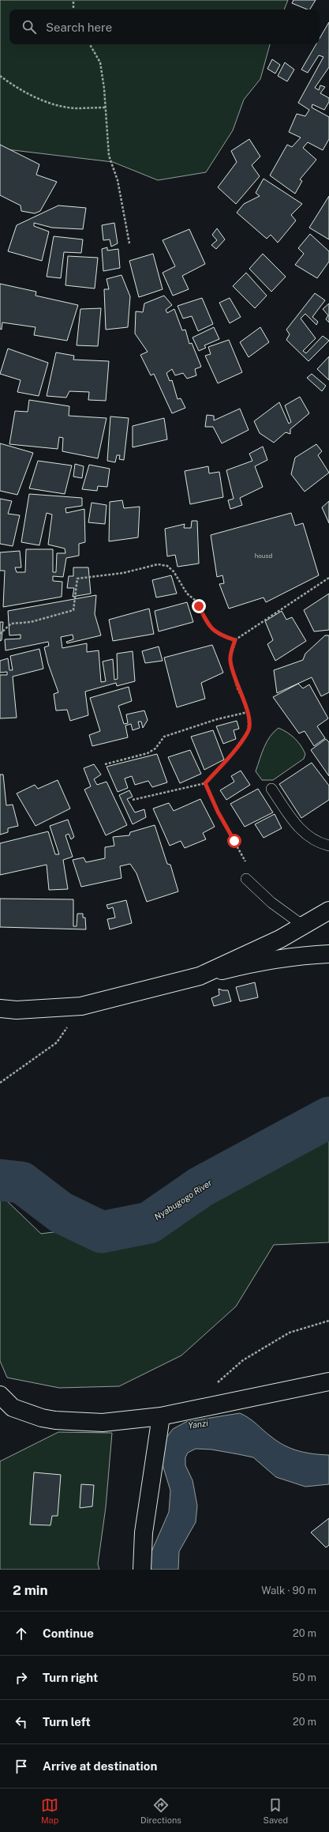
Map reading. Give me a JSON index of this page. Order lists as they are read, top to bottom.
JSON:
{
  "water": ["Nyabugogo River", "Yanzi"],
  "house_numbers": ["housd"],
  "page": {
    "search": "Search here",
    "heading": ["2 min", "Walk · 90 m"],
    "list": [
      ["Continue", "20 m"],
      ["Turn right", "50 m"],
      ["Turn left", "20 m"],
      "Arrive at destination"
    ],
    "nav": ["Map", "Directions", "Saved"]
  }
}
